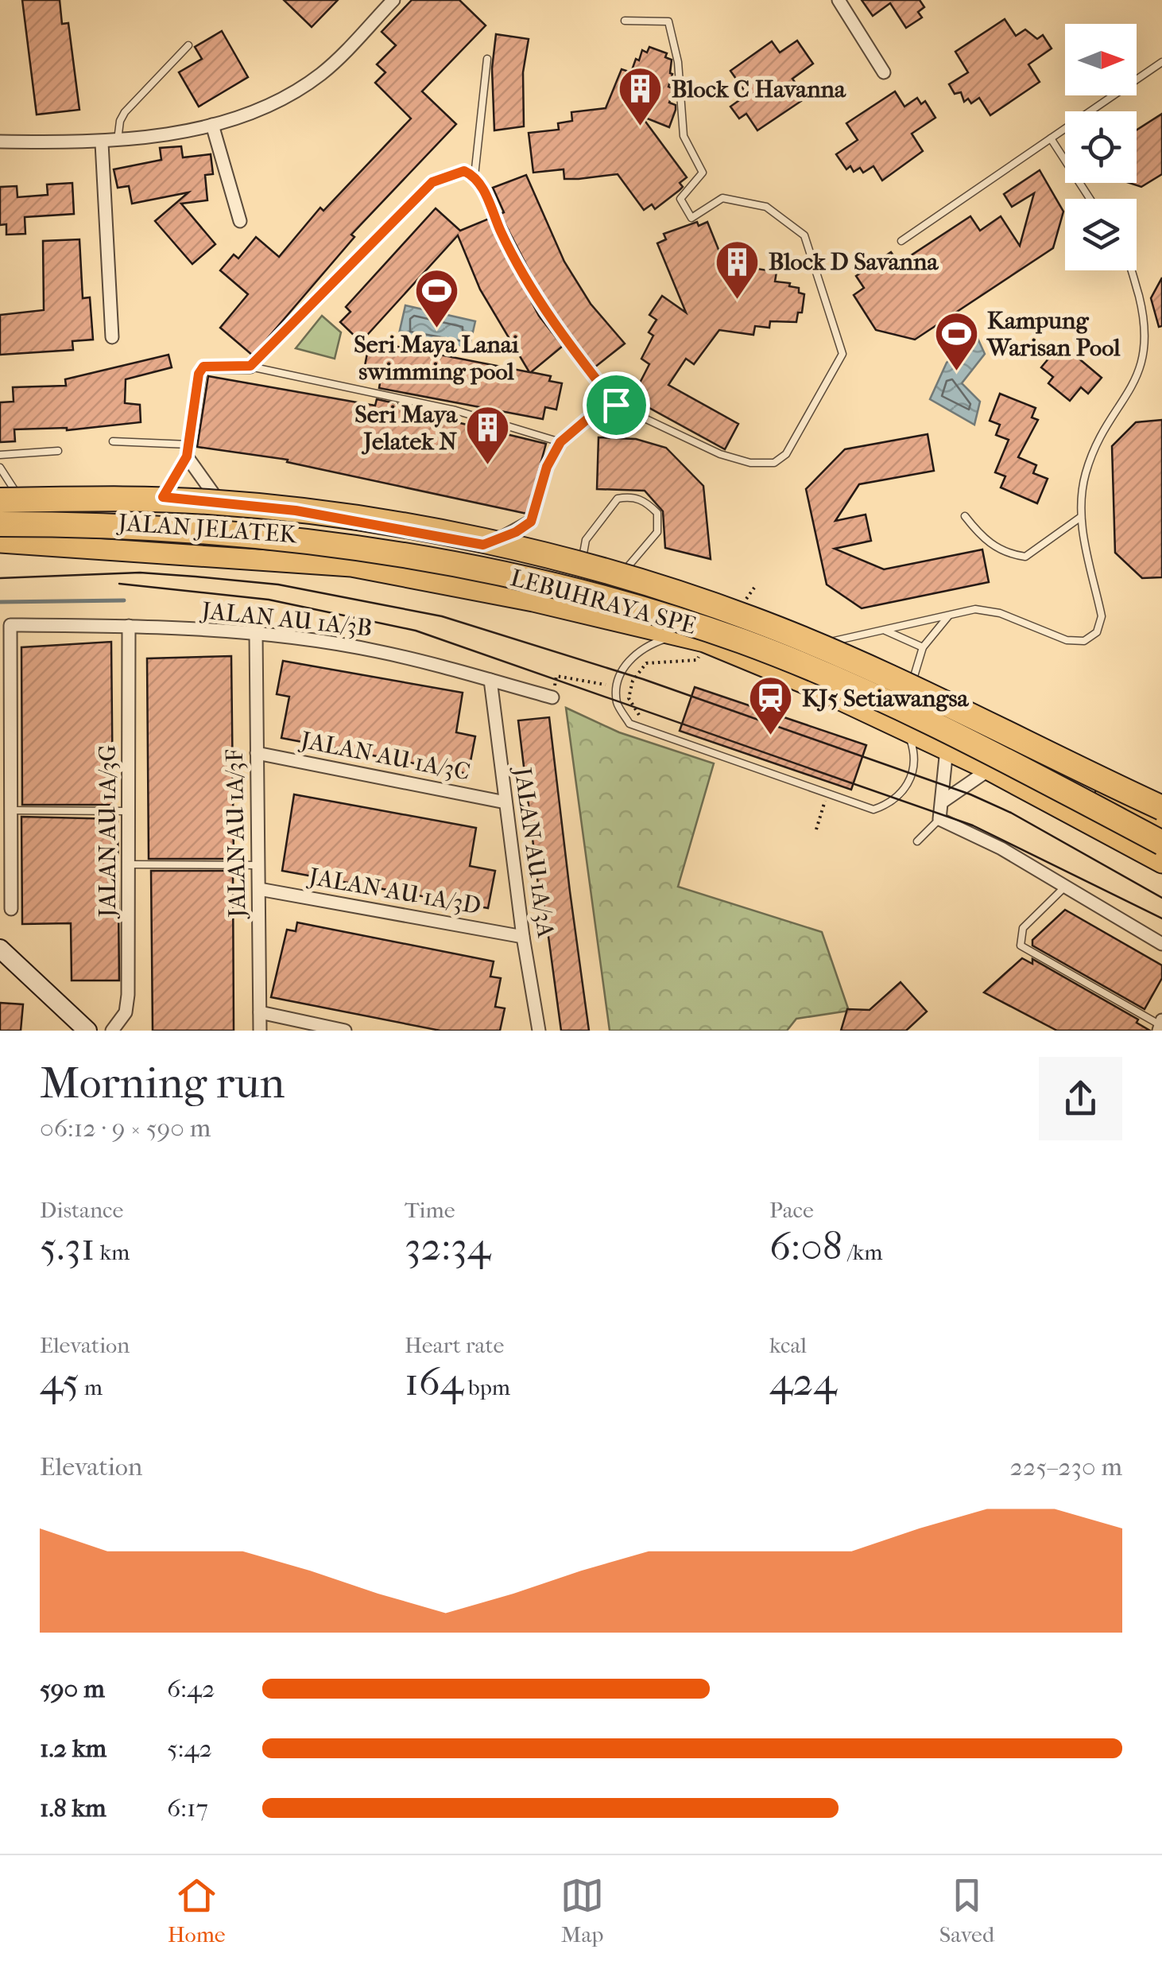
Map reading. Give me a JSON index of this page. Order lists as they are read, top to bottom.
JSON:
{
  "streets": {
    "highway": ["LEBUHRAYA SPE"],
    "main road": ["JALAN JELATEK"],
    "street": [
      "JALAN AU 1A/3B",
      "JALAN AU 1A/3C",
      "JALAN AU 1A/3G",
      "JALAN AU 1A/3F",
      "JALAN AU 1A/3A",
      "JALAN AU 1A/3D"
    ]
  },
  "crossings": [
    ["JALAN JELATEK", "LEBUHRAYA SPE"],
    ["JALAN AU 1A/3B", "JALAN AU 1A/3G"],
    ["JALAN AU 1A/3B", "JALAN AU 1A/3F"],
    ["JALAN AU 1A/3B", "JALAN AU 1A/3A"],
    ["JALAN AU 1A/3C", "JALAN AU 1A/3F"],
    ["JALAN AU 1A/3C", "JALAN AU 1A/3A"],
    ["JALAN AU 1A/3F", "JALAN AU 1A/3D"],
    ["JALAN AU 1A/3A", "JALAN AU 1A/3D"]
  ],
  "places": {
    "building": ["Block C Havanna", "Block D Savanna", "Seri Maya Jelatek N"],
    "sports": ["Seri Maya Lanai swimming pool", "Kampung Warisan Pool"],
    "station": ["KJ5 Setiawangsa"]
  },
  "north": "right",
  "page": {
    "heading": ["Morning run", "06:12 · 9 × 590 m"],
    "stats": [
      ["Distance", "5.31 km"],
      ["Time", "32:34"],
      ["Pace", "6:08 /km"],
      ["Elevation", "45 m"],
      ["Heart rate", "164 bpm"],
      ["kcal", "424"]
    ],
    "chart": ["Elevation", "225–230 m"],
    "list": [
      {
        "name": "590 m",
        "note": "6:42"
      },
      {
        "name": "1.2 km",
        "note": "5:42"
      },
      {
        "name": "1.8 km",
        "note": "6:17"
      }
    ],
    "tabs": ["Home", "Map", "Saved"]
  }
}
